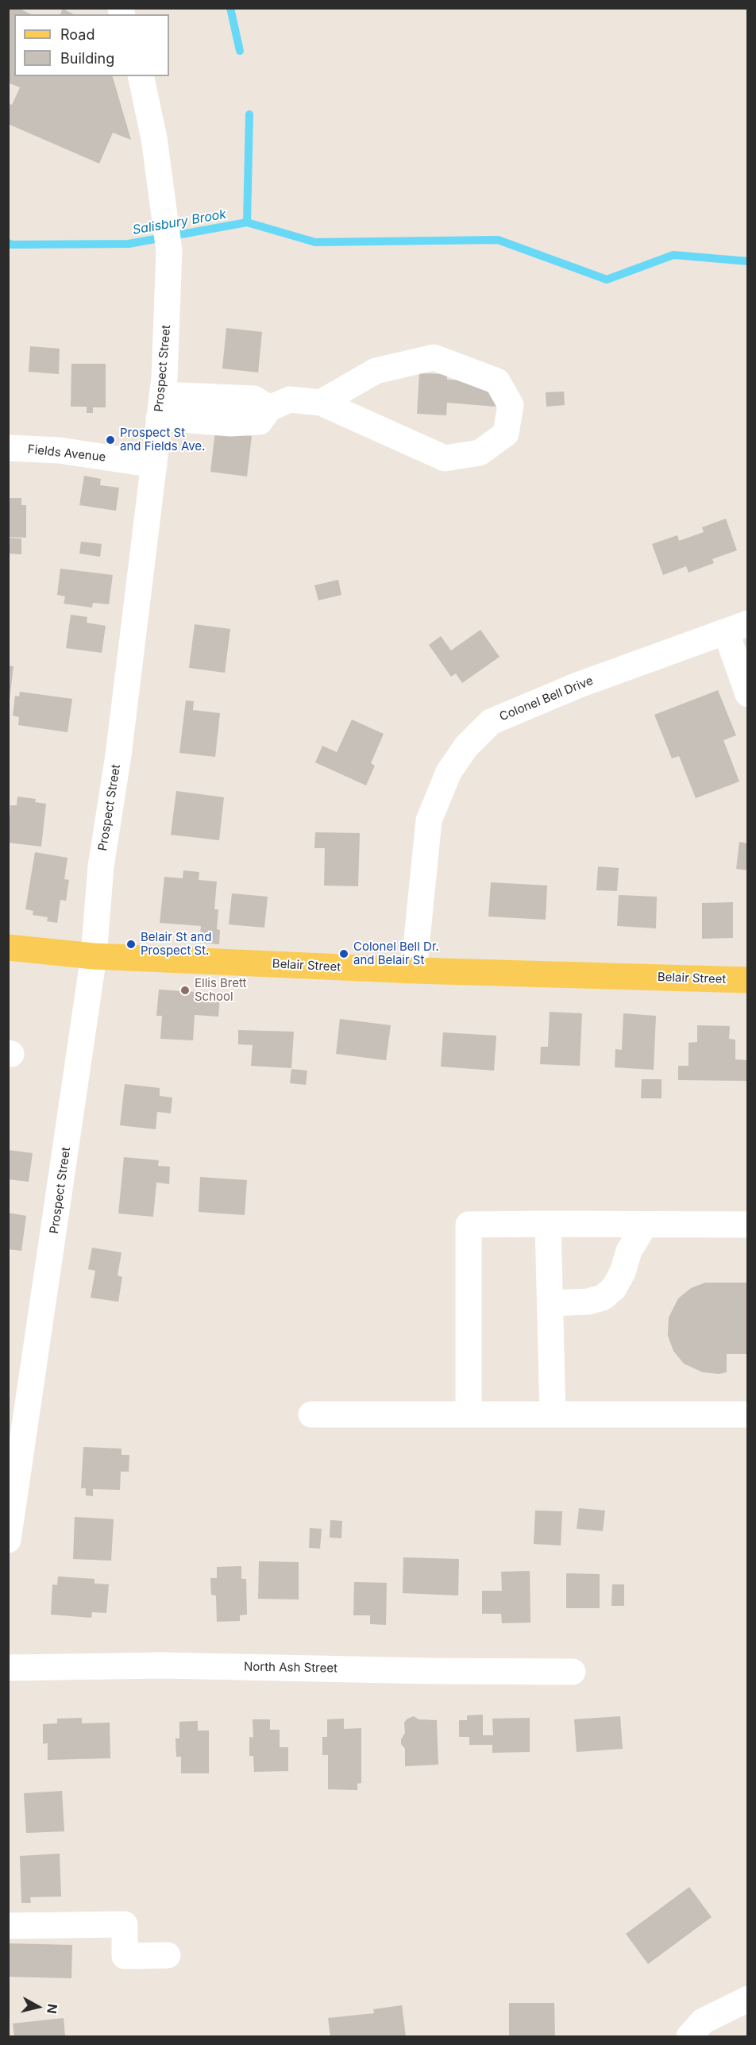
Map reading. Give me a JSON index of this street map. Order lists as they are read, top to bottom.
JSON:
{
  "streets": {
    "main road": ["Belair Street"],
    "street": [
      "Prospect Street",
      "Fields Avenue",
      "Colonel Bell Drive",
      "North Ash Street"
    ]
  },
  "crossings": [
    ["Prospect Street", "Fields Avenue"],
    ["Prospect Street", "Belair Street"],
    ["Colonel Bell Drive", "Belair Street"]
  ],
  "water": ["Salisbury Brook"],
  "places": [
    "Prospect St and Fields Ave.",
    "Belair St and Prospect St.",
    "Colonel Bell Dr. and Belair St",
    "Ellis Brett School"
  ],
  "legend": ["Road", "Building"],
  "north": "right"
}
